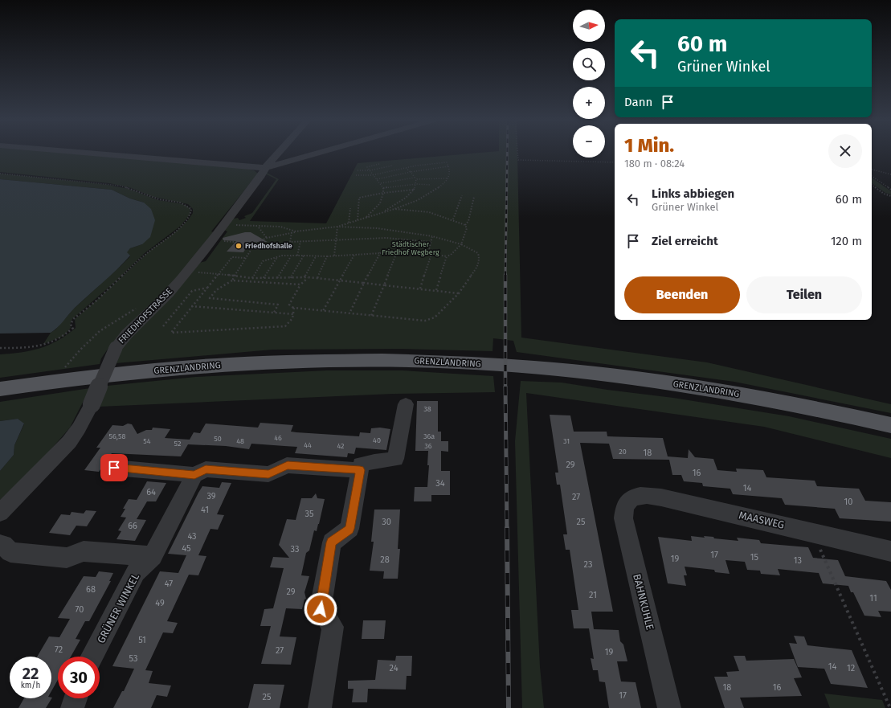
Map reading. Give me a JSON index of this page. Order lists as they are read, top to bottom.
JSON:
{
  "streets": {
    "main road": ["GRENZLANDRING"],
    "street": [
      "FRIEDHOFSTRASSE",
      "MAASWEG",
      "BAHNKUHLE",
      "GRÜNER WINKEL"
    ]
  },
  "crossings": [
    ["MAASWEG", "BAHNKUHLE"]
  ],
  "parks": ["Städtischer Friedhof Wegberg"],
  "places": ["Friedhofshalle"],
  "house_numbers": [
    "38",
    "56,58",
    "36a",
    "46",
    "50",
    "40",
    "54",
    "48",
    "31",
    "52",
    "44",
    "42",
    "36",
    "20",
    "18",
    "29",
    "16",
    "34",
    "14",
    "64",
    "39",
    "27",
    "10",
    "41",
    "35",
    "30",
    "25",
    "66",
    "43",
    "45",
    "33",
    "17",
    "15",
    "19",
    "28",
    "13",
    "23",
    "47",
    "68",
    "29",
    "21",
    "11",
    "49",
    "70",
    "51",
    "72",
    "27",
    "19",
    "53",
    "14",
    "24",
    "12",
    "18",
    "16",
    "17",
    "25"
  ],
  "north": "right",
  "page": {
    "map_buttons": ["+", "−"],
    "turn": ["60 m", "Grüner Winkel"],
    "then": "Dann",
    "heading": ["1 Min.", "180 m · 08:24"],
    "list": [
      {
        "name": "Links abbiegen",
        "note": "Grüner Winkel",
        "value": "60 m"
      },
      {
        "name": "Ziel erreicht",
        "value": "120 m"
      }
    ],
    "buttons": ["Beenden", "Teilen"],
    "speed": "22 km/h",
    "limit": "30"
  }
}
